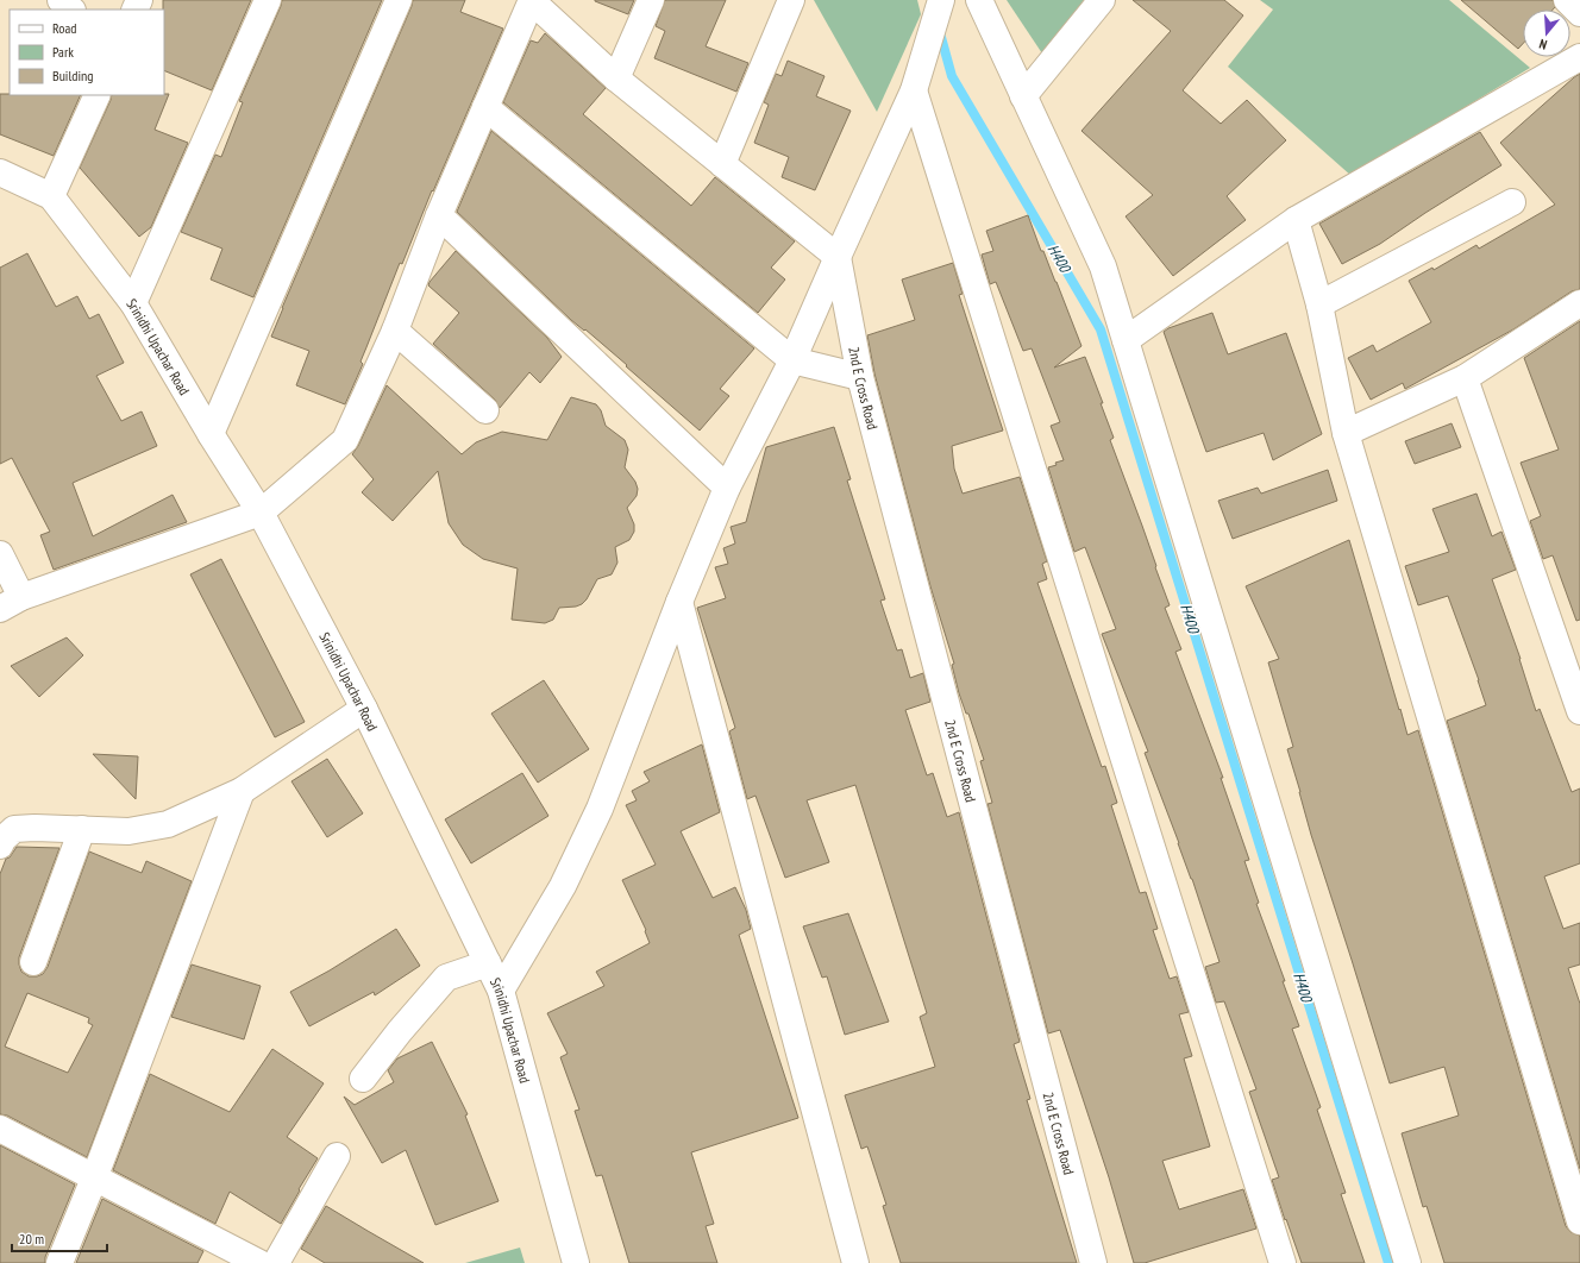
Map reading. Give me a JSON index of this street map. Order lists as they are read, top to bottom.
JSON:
{
  "streets": {
    "street": ["Srinidhi Upachar Road", "2nd E Cross Road"]
  },
  "water": ["H400"],
  "legend": ["Road", "Park", "Building"],
  "scale_bar": "20 m",
  "north": "bottom"
}
